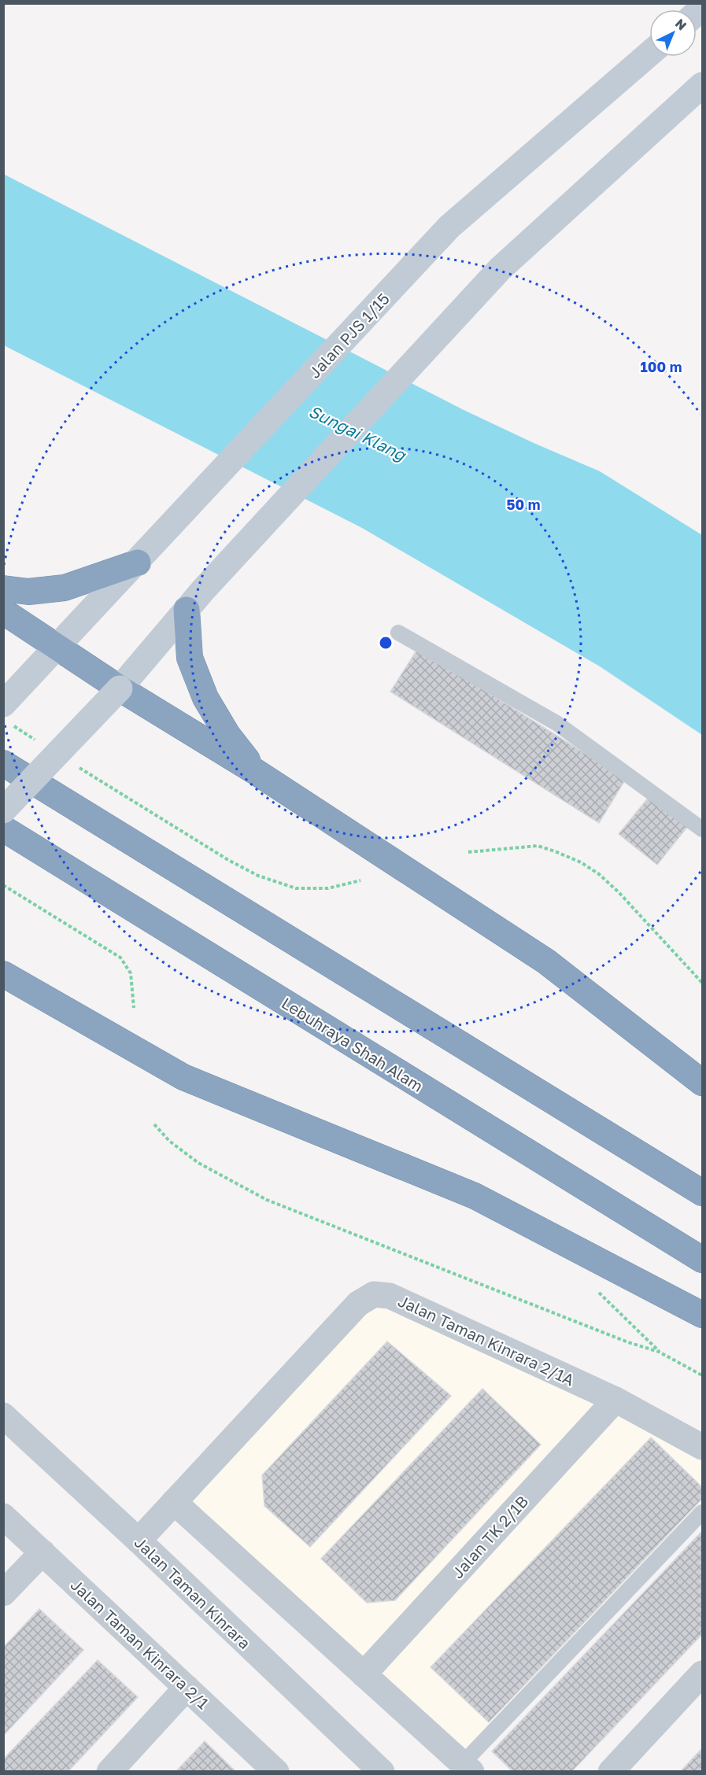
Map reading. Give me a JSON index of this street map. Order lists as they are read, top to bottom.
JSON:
{
  "streets": {
    "highway": ["Lebuhraya Shah Alam"],
    "main road": ["Jalan PJS 1/15"],
    "street": [
      "Jalan Taman Kinrara 2/1A",
      "Jalan TK 2/1B",
      "Jalan Taman Kinrara",
      "Jalan Taman Kinrara 2/1"
    ]
  },
  "crossings": [
    ["Jalan Taman Kinrara 2/1A", "Jalan TK 2/1B"],
    ["Jalan Taman Kinrara 2/1A", "Jalan Taman Kinrara"]
  ],
  "water": ["Sungai Klang"],
  "north": "top right",
  "rings": ["100 m", "50 m"]
}
